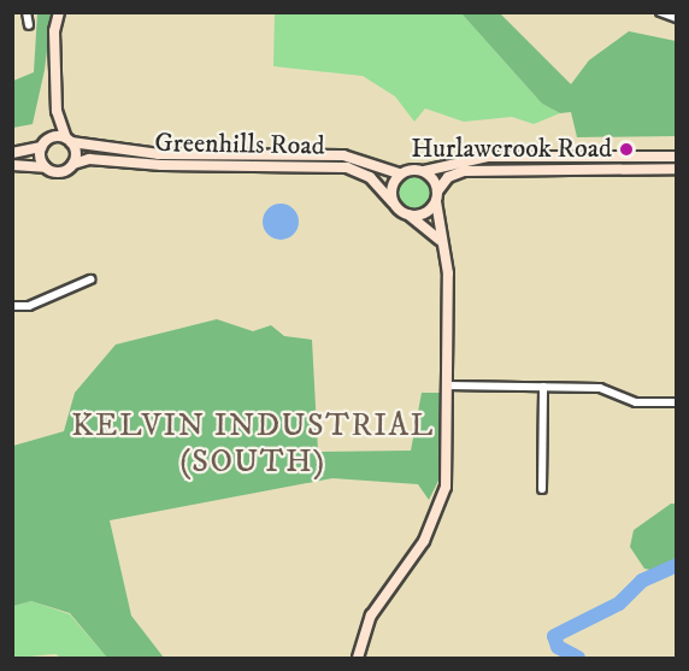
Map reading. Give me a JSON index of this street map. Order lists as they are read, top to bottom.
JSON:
{
  "streets": {
    "street": ["Greenhills Road"]
  },
  "districts": ["KELVIN INDUSTRIAL (SOUTH)"],
  "places": ["Hurlawcrook Road"]
}
